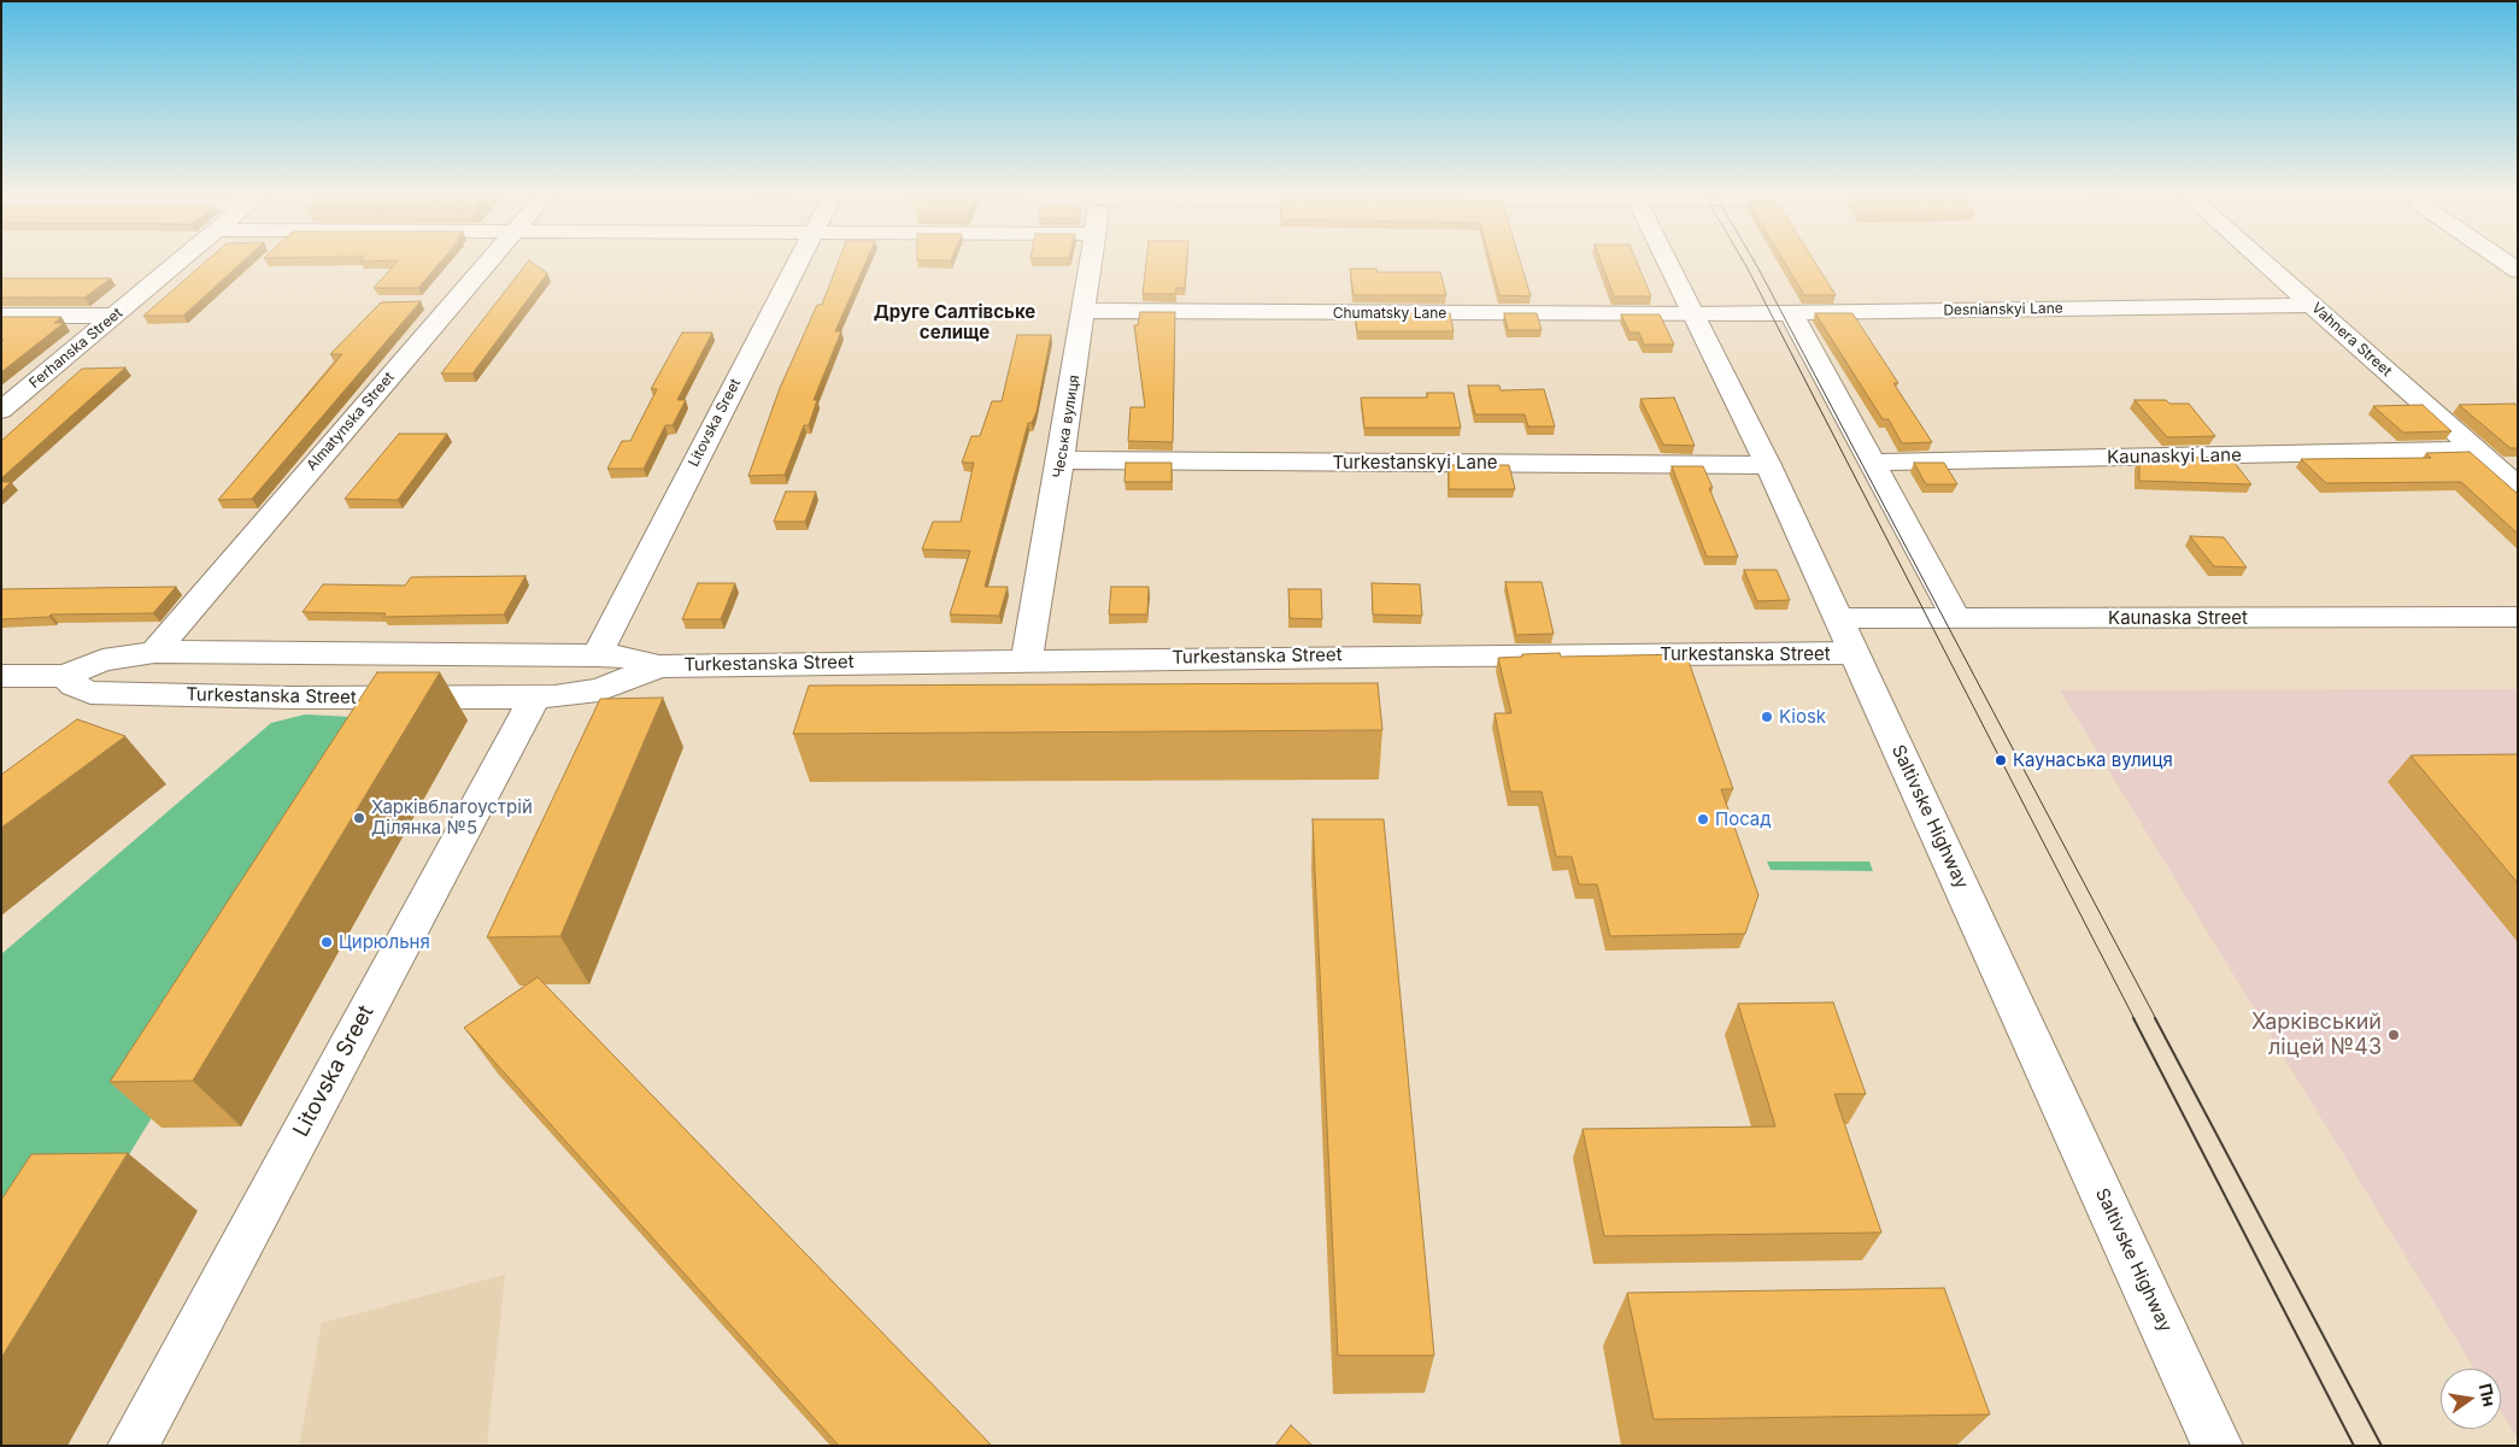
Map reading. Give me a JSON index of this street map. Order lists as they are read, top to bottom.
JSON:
{
  "streets": {
    "street": [
      "Desnianskyi Lane",
      "Chumatsky Lane",
      "Vahnera Street",
      "Ferhanska Street",
      "Almatynska Street",
      "Litovska Sreet",
      "Чеська вулиця",
      "Kaunaskyi Lane",
      "Turkestanskyi Lane",
      "Kaunaska Street",
      "Turkestanska Street",
      "Saltivske Highway"
    ]
  },
  "crossings": [
    ["Desnianskyi Lane", "Chumatsky Lane"],
    ["Desnianskyi Lane", "Vahnera Street"],
    ["Desnianskyi Lane", "Saltivske Highway"],
    ["Chumatsky Lane", "Чеська вулиця"],
    ["Chumatsky Lane", "Saltivske Highway"],
    ["Vahnera Street", "Kaunaskyi Lane"],
    ["Almatynska Street", "Turkestanska Street"],
    ["Litovska Sreet", "Turkestanska Street"],
    ["Чеська вулиця", "Turkestanskyi Lane"],
    ["Чеська вулиця", "Turkestanska Street"],
    ["Turkestanskyi Lane", "Saltivske Highway"],
    ["Kaunaska Street", "Saltivske Highway"],
    ["Turkestanska Street", "Saltivske Highway"]
  ],
  "districts": ["Друге Салтівське селище"],
  "places": [
    "Kiosk",
    "Каунаська вулиця",
    "Харківблагоустрій Ділянка №5",
    "Посад",
    "Цирюльня",
    "Харківський ліцей №43"
  ],
  "north": "right"
}
